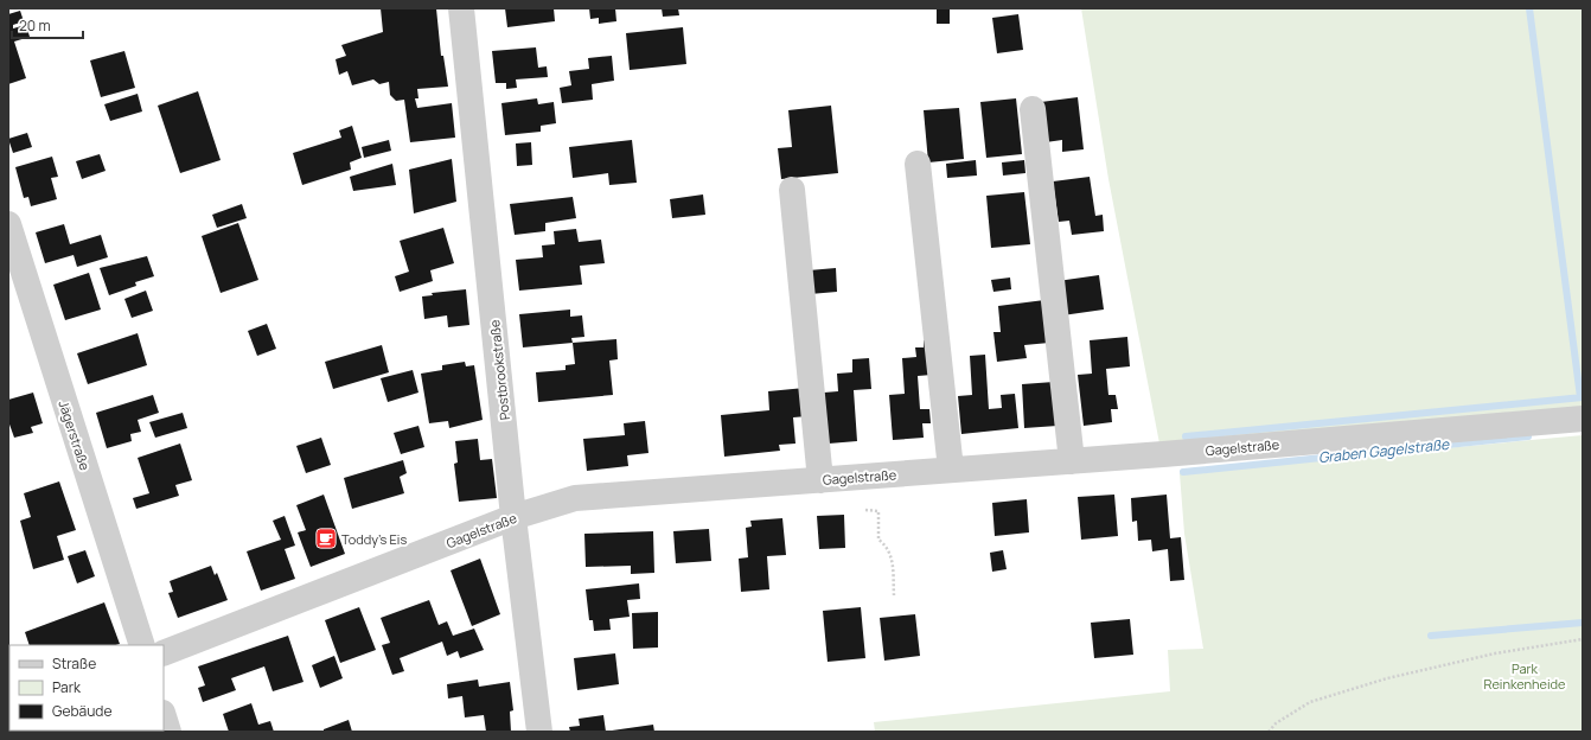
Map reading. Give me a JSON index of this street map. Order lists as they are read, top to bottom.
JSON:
{
  "streets": {
    "street": ["Postbrookstraße", "Jägerstraße", "Gagelstraße"]
  },
  "crossings": [
    ["Postbrookstraße", "Gagelstraße"]
  ],
  "water": ["Graben Gagelstraße"],
  "parks": ["Park Reinkenheide"],
  "places": {
    "cafe": ["Toddy's Eis"]
  },
  "legend": ["Straße", "Park", "Gebäude"],
  "scale_bar": "20 m"
}
